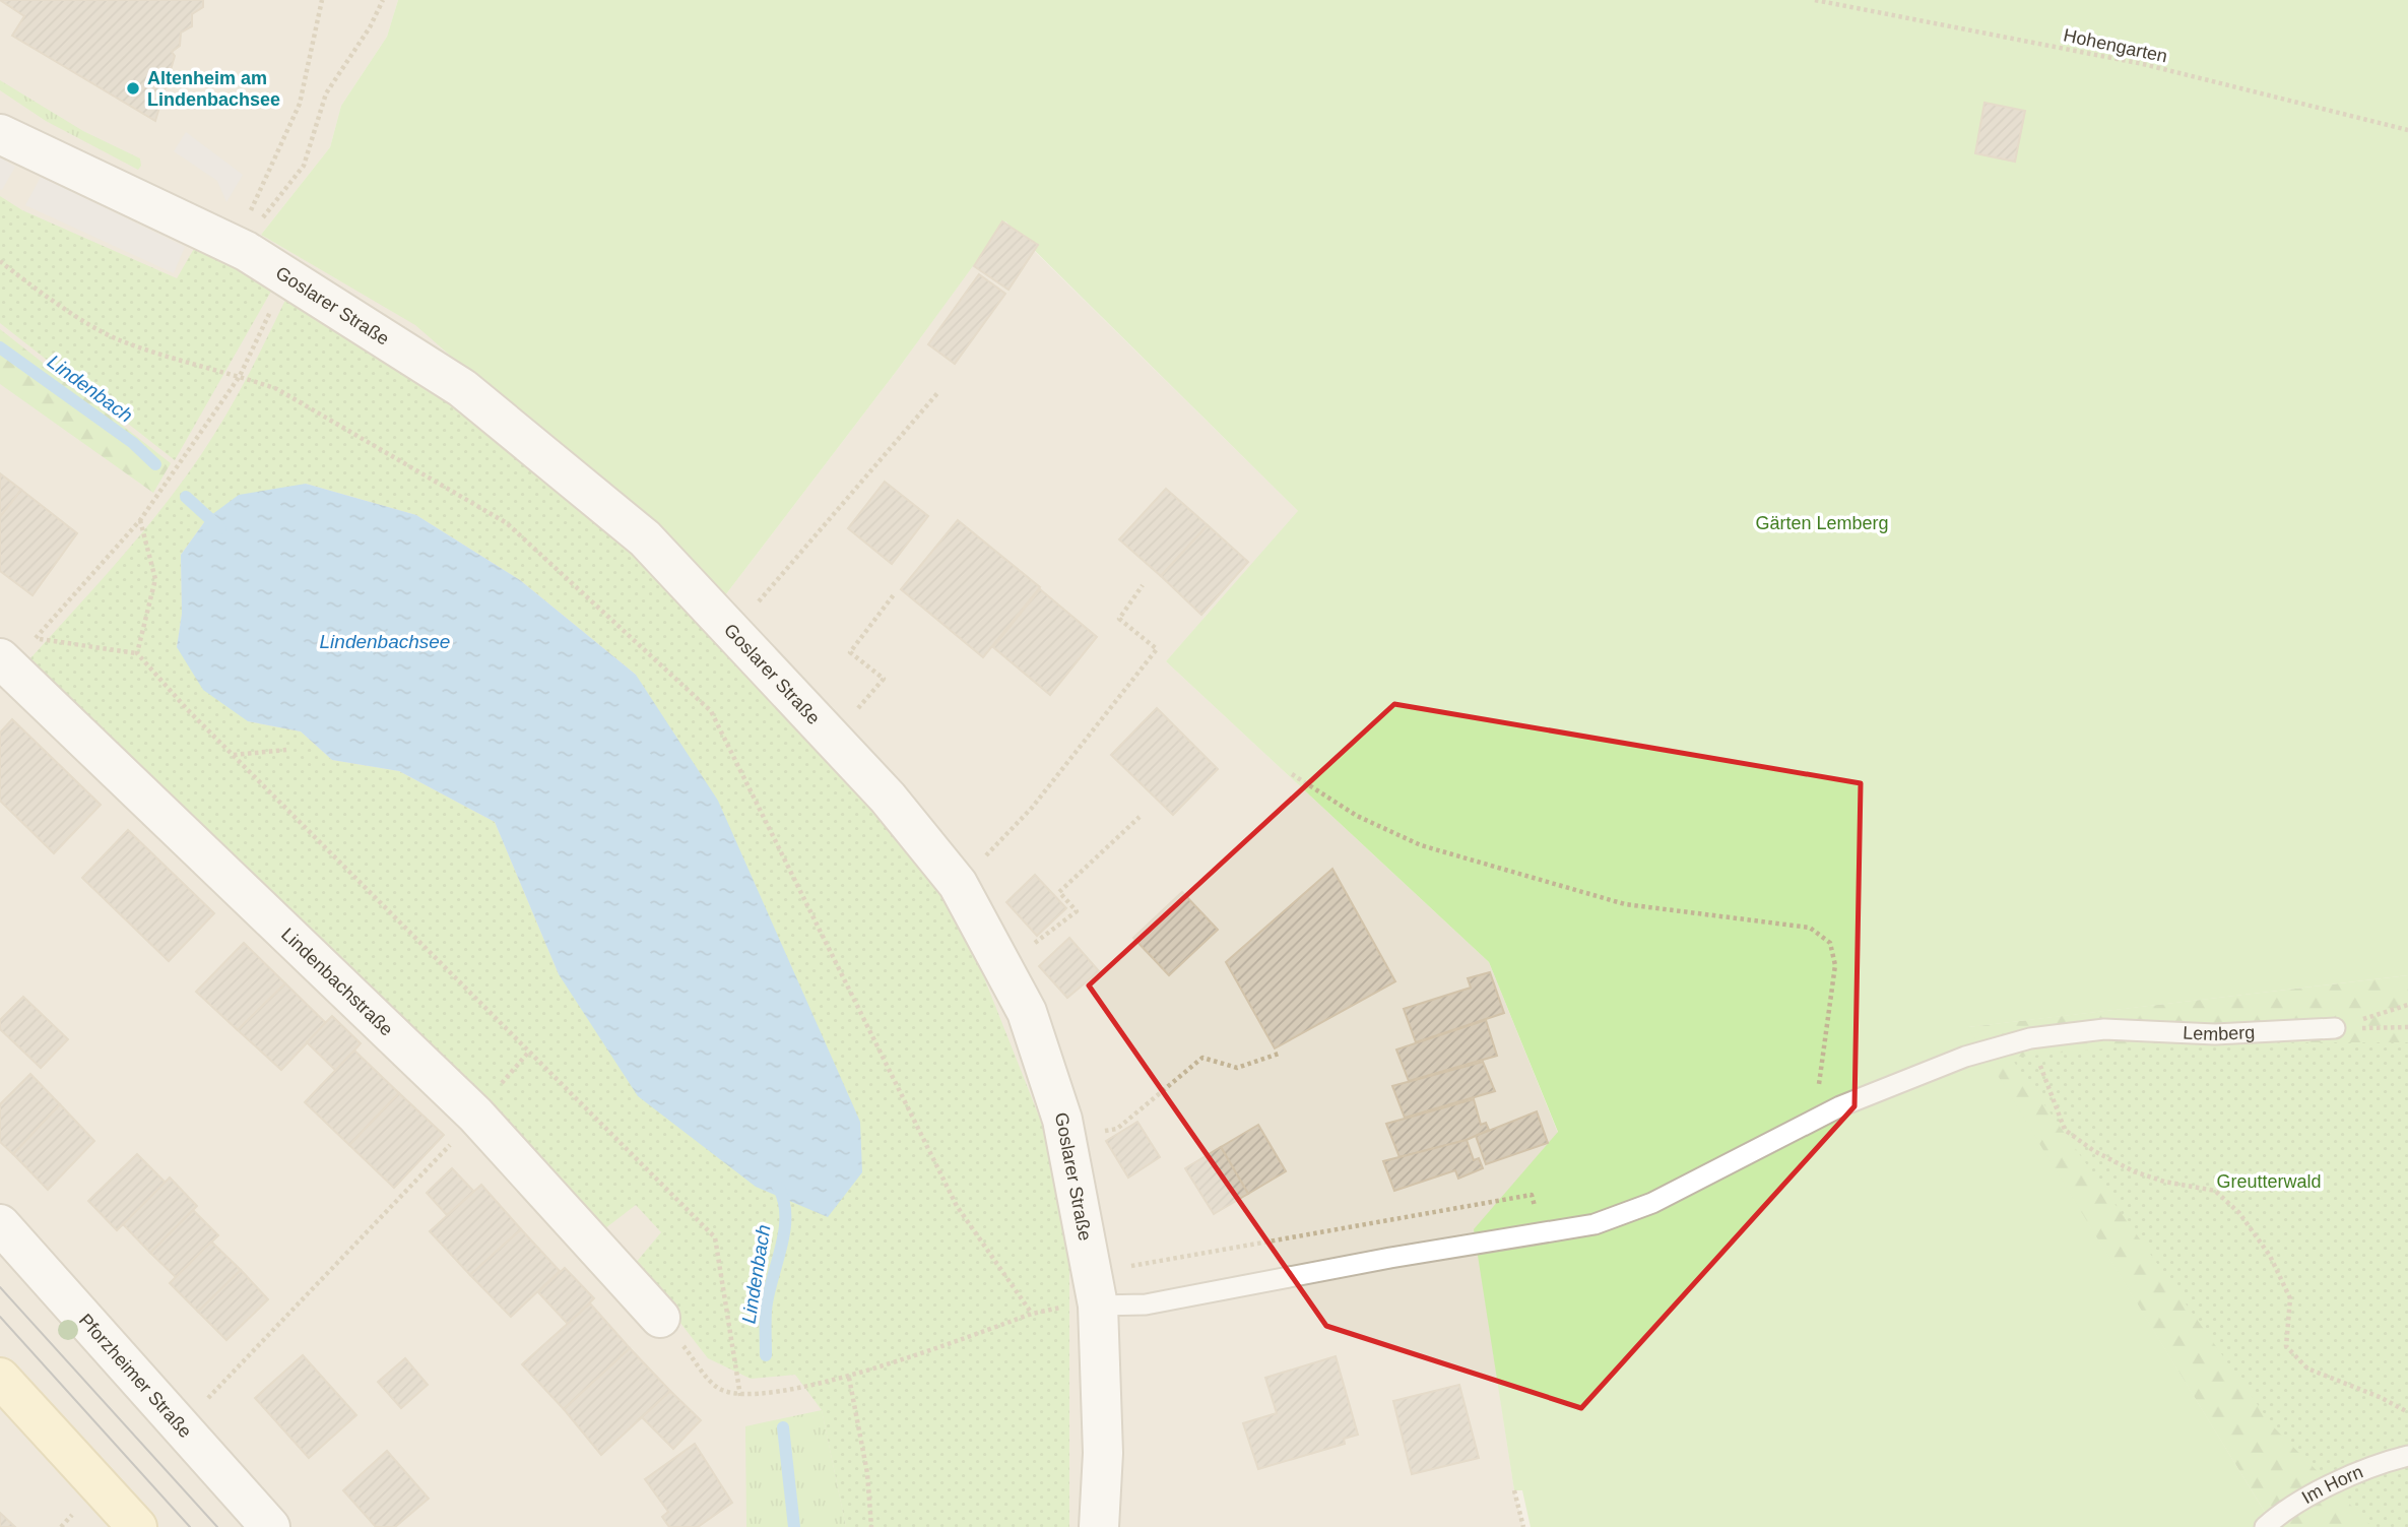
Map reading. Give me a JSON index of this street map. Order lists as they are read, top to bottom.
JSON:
{
  "streets": {
    "street": ["Goslarer Straße", "Lindenbachstraße", "Pforzheimer Straße"],
    "lane": ["Lemberg", "Im Horn"],
    "path": ["Hohengarten"]
  },
  "crossings": [
    ["Goslarer Straße", "Lemberg"]
  ],
  "water": ["Lindenbach", "Lindenbachsee"],
  "parks": ["Gärten Lemberg", "Greutterwald"],
  "places": ["Altenheim am Lindenbachsee"]
}
